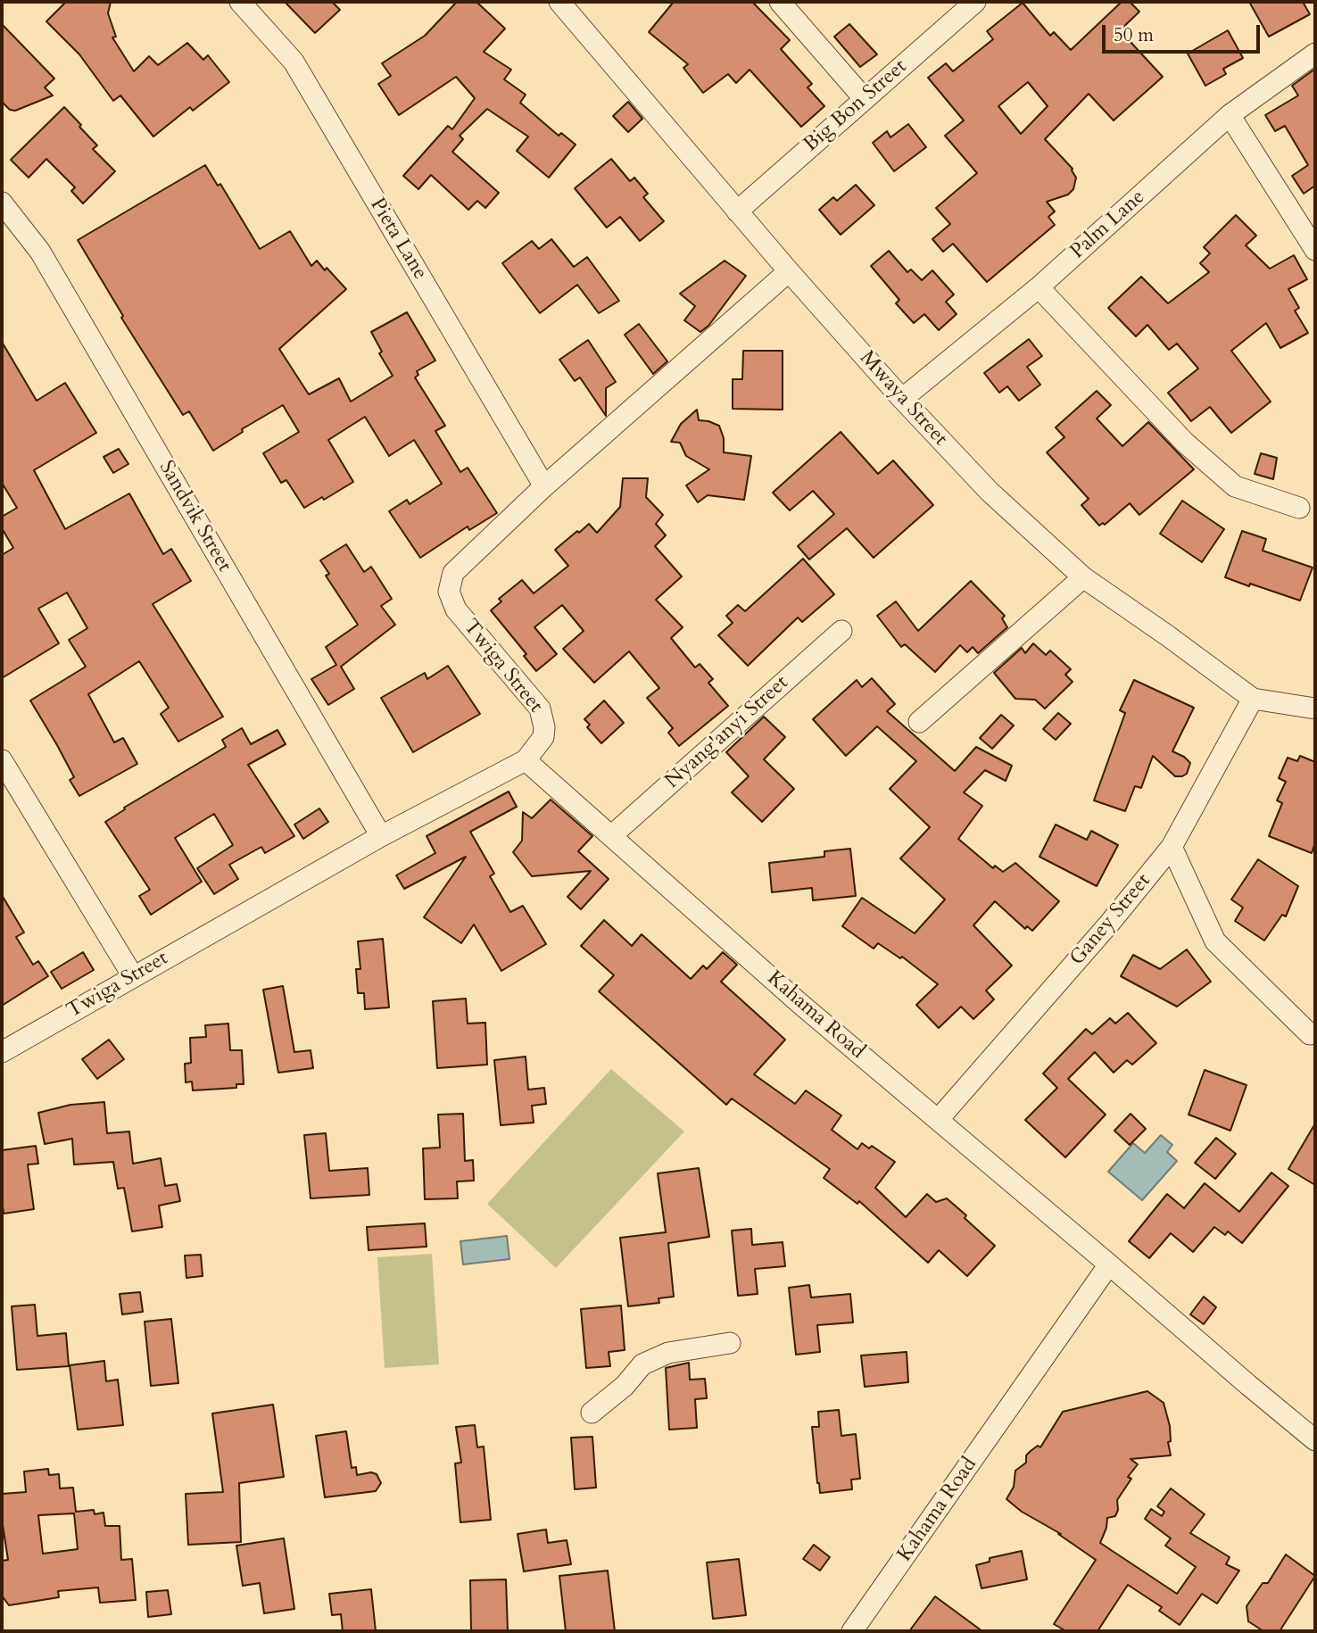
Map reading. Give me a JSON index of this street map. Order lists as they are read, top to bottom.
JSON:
{
  "streets": {
    "street": [
      "Big Bon Street",
      "Palm Lane",
      "Pieta Lane",
      "Mwaya Street",
      "Sandvik Street",
      "Twiga Street",
      "Nyang'anyi Street",
      "Ganey Street",
      "Kahama Road"
    ]
  },
  "crossings": [
    ["Big Bon Street", "Mwaya Street"],
    ["Palm Lane", "Mwaya Street"],
    ["Pieta Lane", "Twiga Street"],
    ["Mwaya Street", "Twiga Street"],
    ["Mwaya Street", "Ganey Street"],
    ["Sandvik Street", "Twiga Street"],
    ["Twiga Street", "Kahama Road"],
    ["Nyang'anyi Street", "Kahama Road"],
    ["Ganey Street", "Kahama Road"]
  ],
  "scale_bar": "50 m"
}
